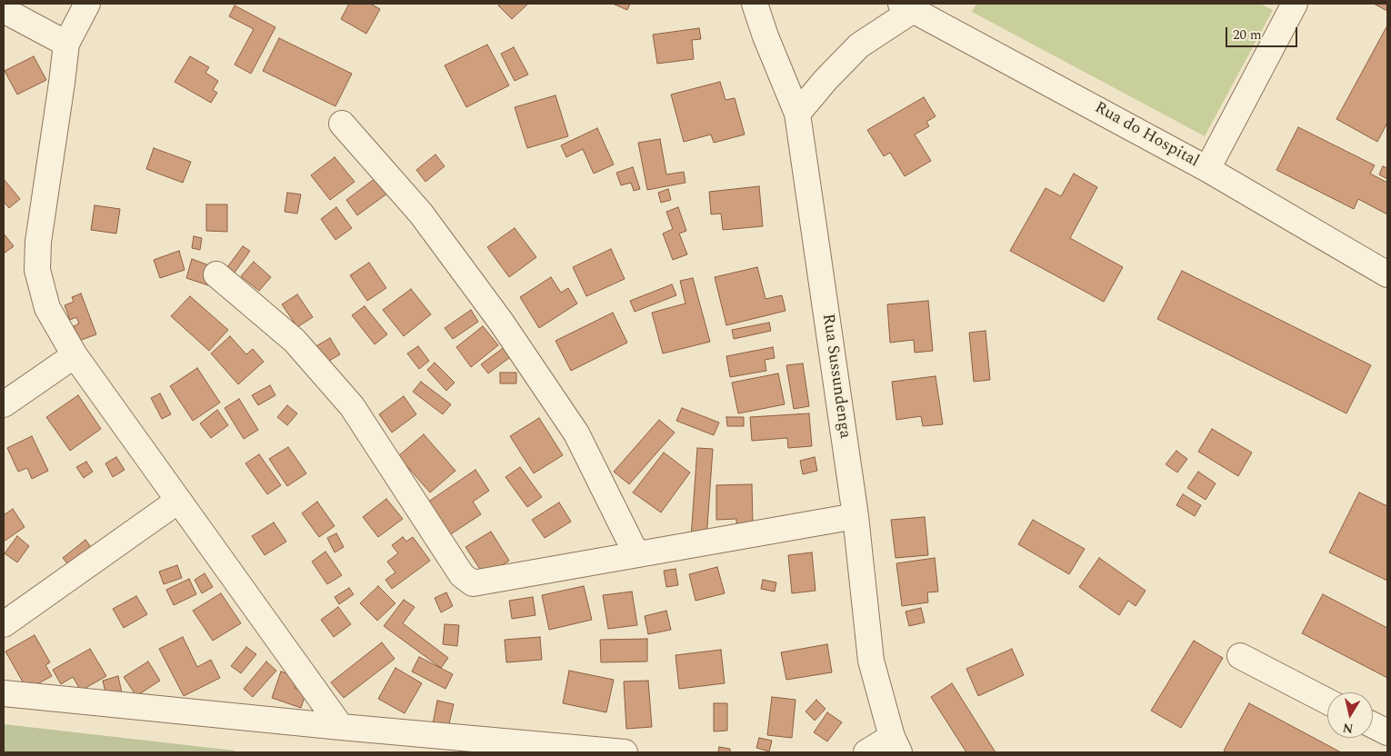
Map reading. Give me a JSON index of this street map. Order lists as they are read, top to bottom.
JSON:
{
  "streets": {
    "street": ["Rua do Hospital", "Rua Sussundenga"]
  },
  "scale_bar": "20 m",
  "north": "bottom"
}
